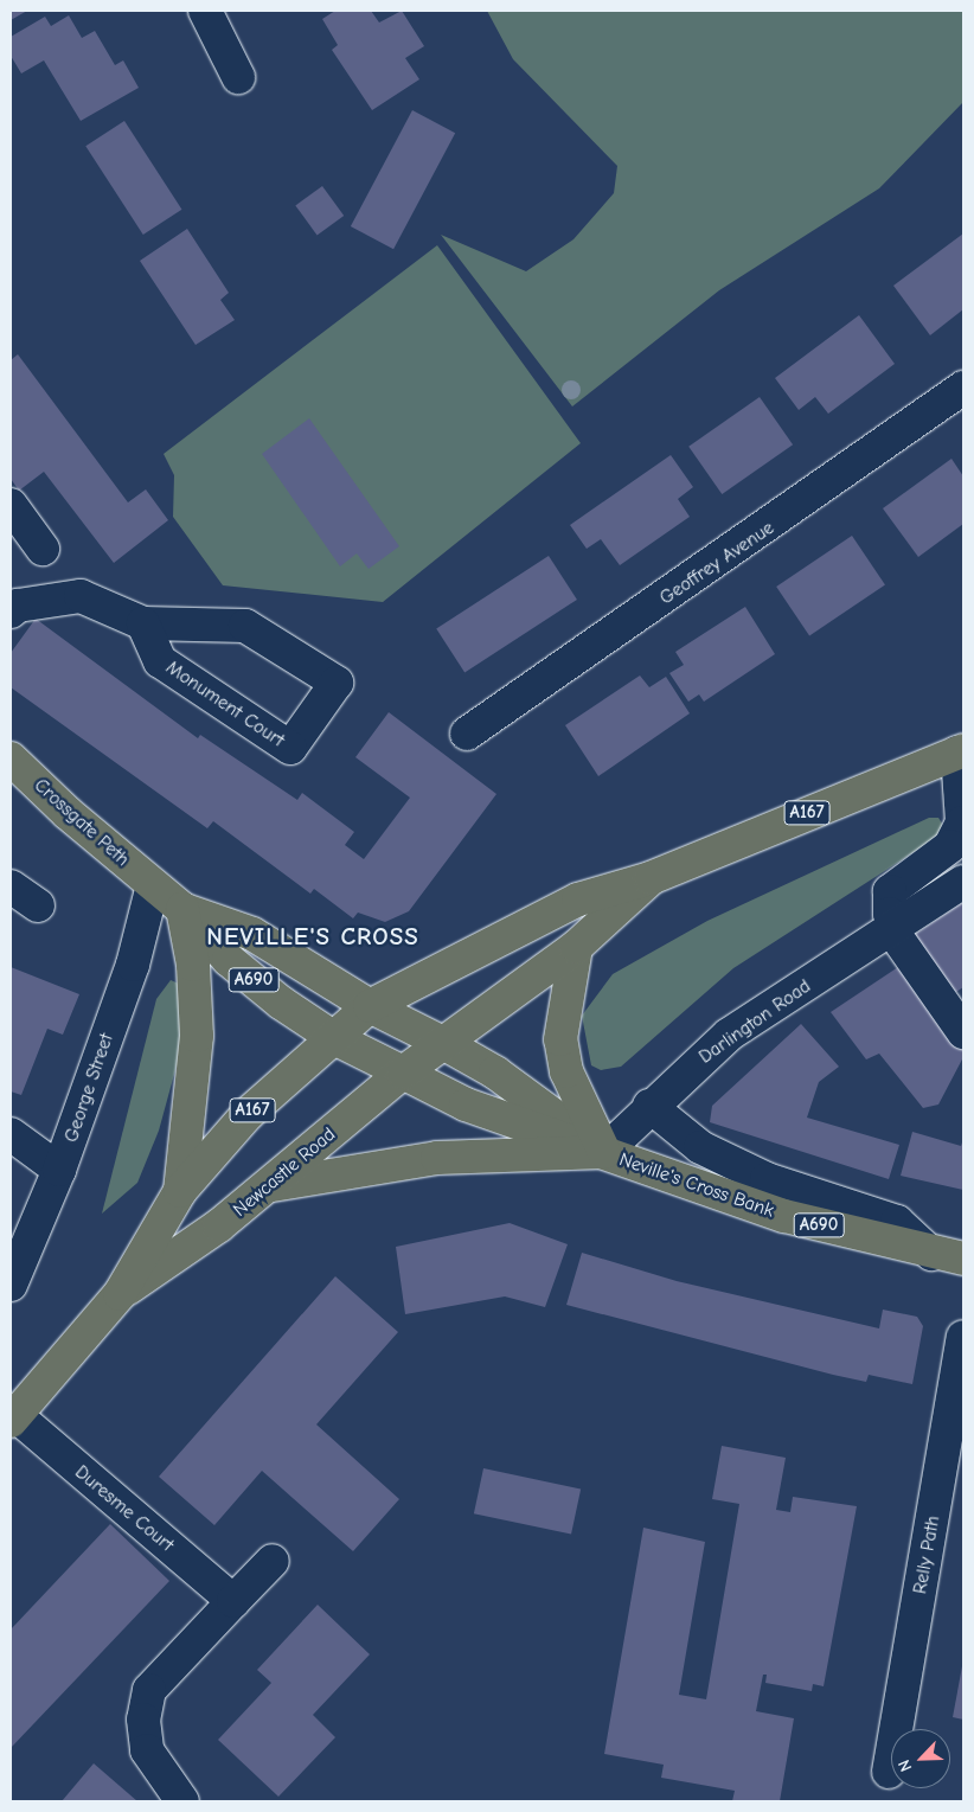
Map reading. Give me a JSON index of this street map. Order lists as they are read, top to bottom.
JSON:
{
  "streets": {
    "main road": [
      "A167",
      "Crossgate Peth",
      "A690",
      "Newcastle Road",
      "Neville's Cross Bank"
    ],
    "street": [
      "Geoffrey Avenue",
      "Monument Court",
      "Darlington Road",
      "George Street",
      "Duresme Court",
      "Relly Path"
    ]
  },
  "crossings": [
    ["A167", "A690"],
    ["A167", "Newcastle Road"],
    ["A167", "Neville's Cross Bank"],
    ["Crossgate Peth", "A690"],
    ["Crossgate Peth", "George Street"],
    ["A690", "George Street"],
    ["A690", "Newcastle Road"],
    ["A690", "Neville's Cross Bank"],
    ["Darlington Road", "Neville's Cross Bank"],
    ["Newcastle Road", "Neville's Cross Bank"],
    ["Newcastle Road", "Duresme Court"]
  ],
  "districts": ["NEVILLE'S CROSS"],
  "north": "bottom left"
}
